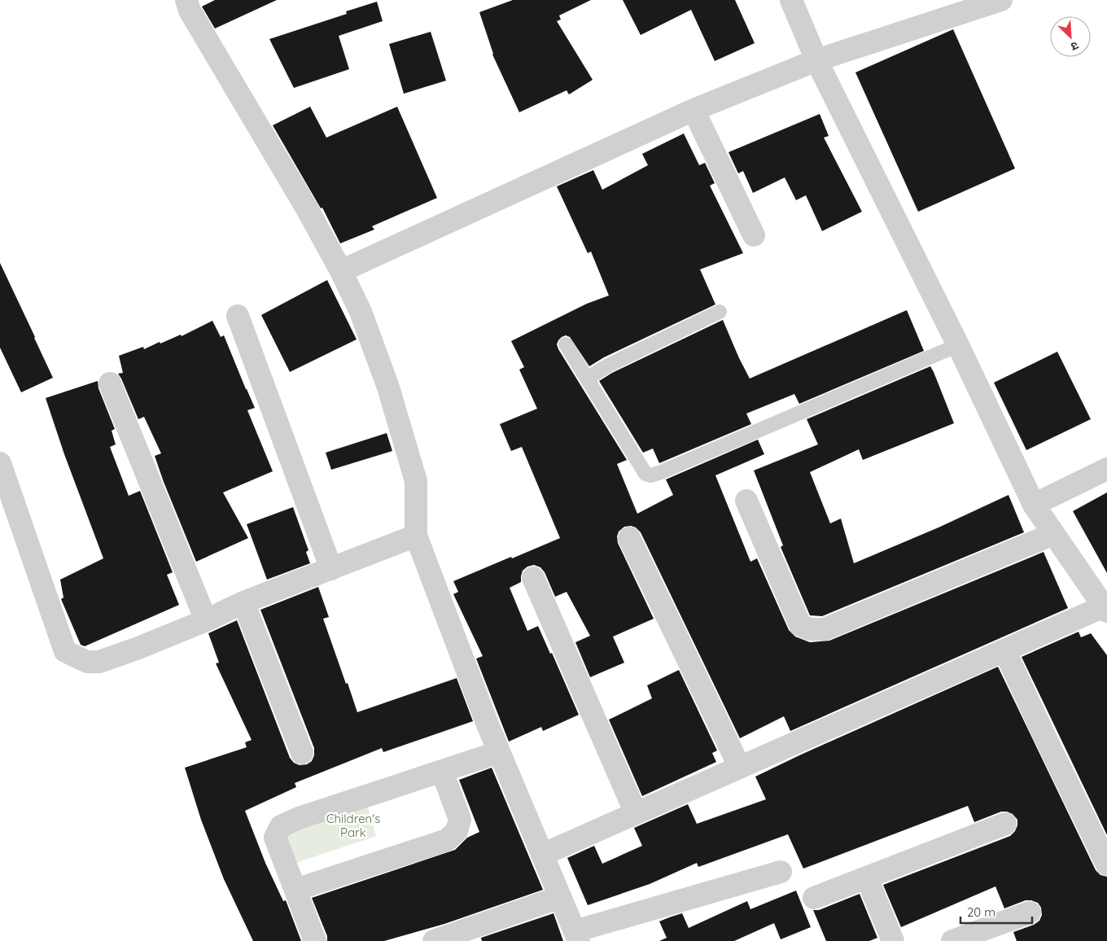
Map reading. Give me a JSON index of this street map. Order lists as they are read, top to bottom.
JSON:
{
  "parks": ["Children's Park"],
  "scale_bar": "20 m",
  "north": "bottom right"
}
